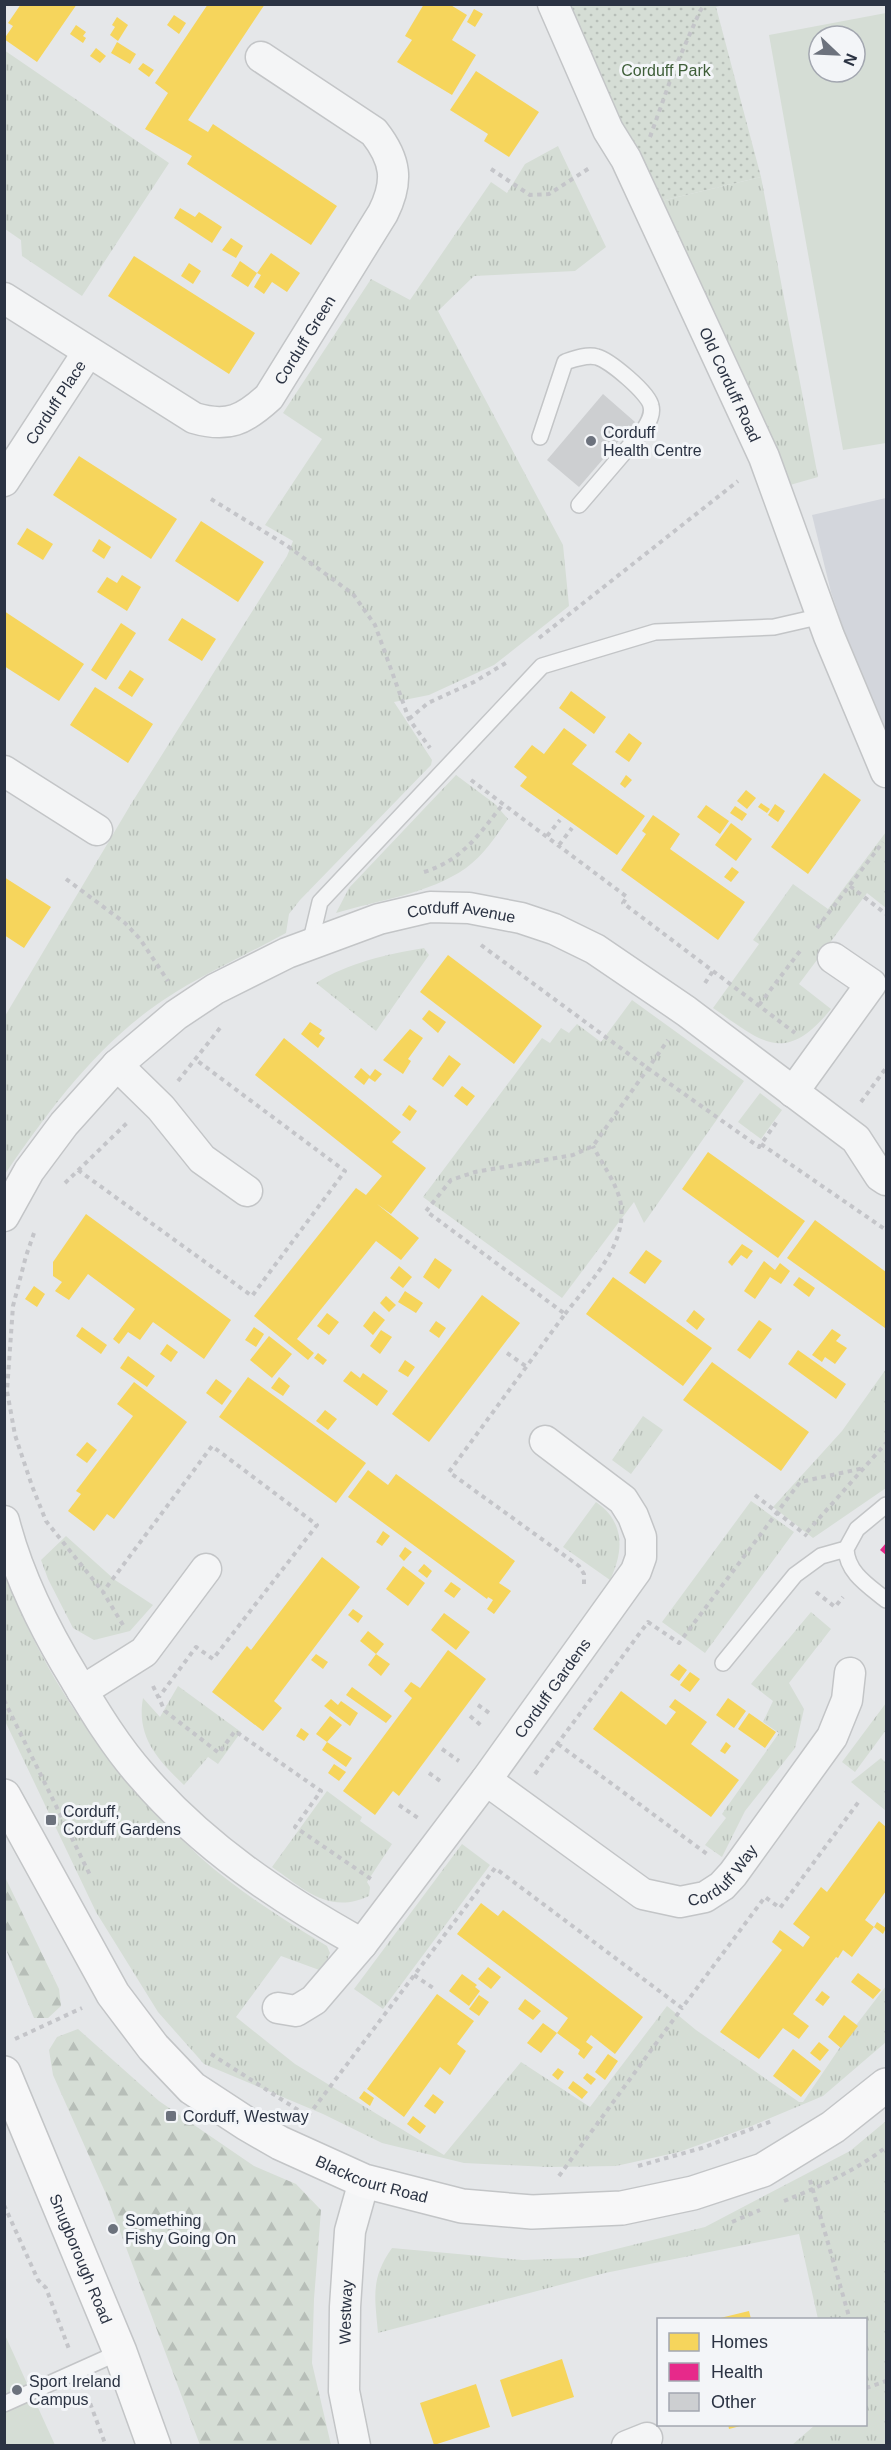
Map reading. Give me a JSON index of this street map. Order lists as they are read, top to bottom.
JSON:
{
  "streets": {
    "street": [
      "Corduff Green",
      "Old Corduff Road",
      "Corduff Place",
      "Corduff Avenue",
      "Corduff Gardens",
      "Corduff Way",
      "Blackcourt Road",
      "Snugborough Road",
      "Westway"
    ]
  },
  "crossings": [
    ["Corduff Green", "Corduff Place"],
    ["Corduff Gardens", "Corduff Way"],
    ["Blackcourt Road", "Westway"]
  ],
  "parks": ["Corduff Park"],
  "places": {
    "other": ["Corduff Health Centre", "Something Fishy Going On", "Sport Ireland Campus"],
    "transit": ["Corduff, Corduff Gardens", "Corduff, Westway"]
  },
  "legend": ["Homes", "Health", "Other"],
  "north": "bottom right"
}
